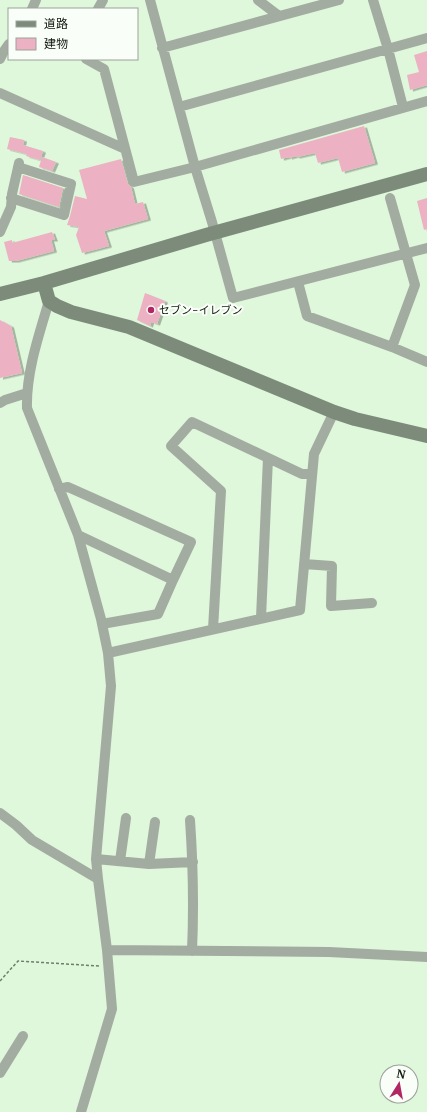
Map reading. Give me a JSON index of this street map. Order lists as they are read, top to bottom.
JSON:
{
  "places": ["セブン-イレブン"],
  "legend": ["道路", "建物"],
  "north": "top"
}
